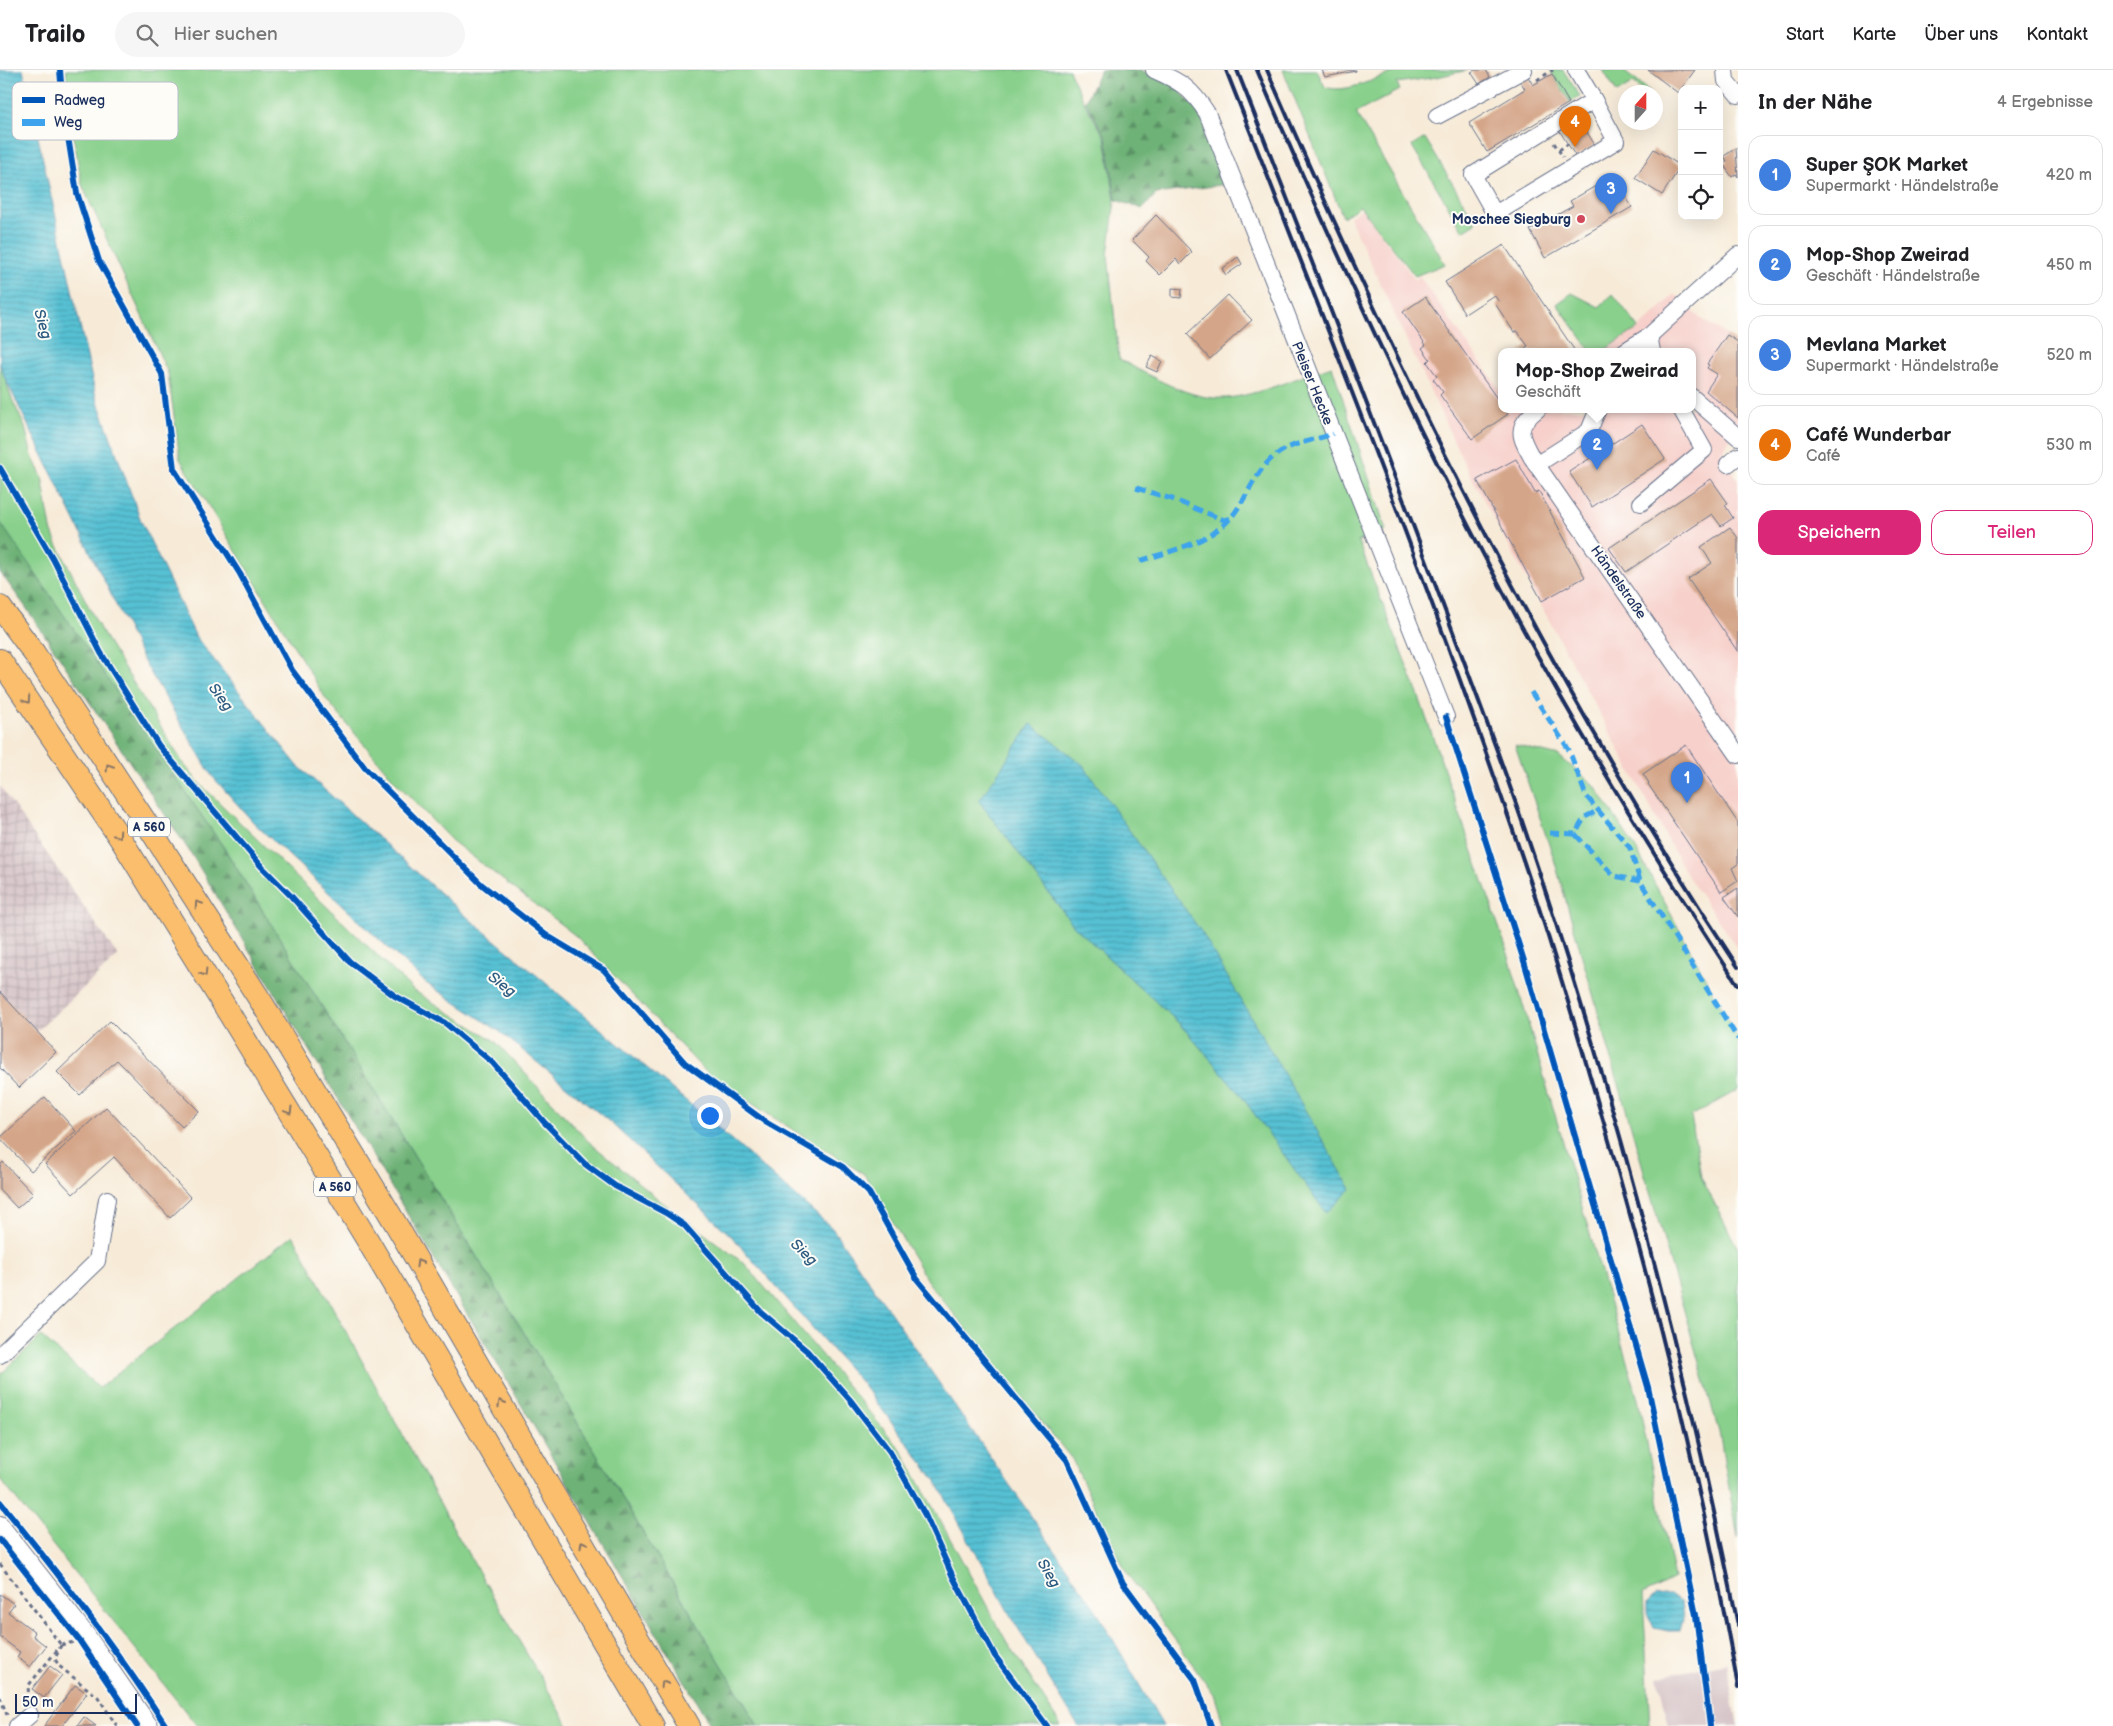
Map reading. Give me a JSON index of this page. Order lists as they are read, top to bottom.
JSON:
{
  "streets": {
    "highway": ["A 560"],
    "street": ["Pleiser Hecke", "Händelstraße"]
  },
  "water": ["Sieg"],
  "places": ["Moschee Siegburg"],
  "legend": ["Radweg", "Weg"],
  "scale_bar": "50 m",
  "north": "top",
  "page": {
    "header": "Trailo",
    "search": "Hier suchen",
    "nav": [
      "Start",
      "Karte",
      "Über uns",
      "Kontakt"
    ],
    "heading": ["In der Nähe", "4 Ergebnisse"],
    "map_buttons": ["+", "−"],
    "pins": [
      "4",
      "3",
      "2",
      "1"
    ],
    "list": [
      {
        "mark": "1",
        "name": "Super ŞOK Market",
        "note": "Supermarkt · Händelstraße",
        "value": "420 m"
      },
      {
        "mark": "2",
        "name": "Mop-Shop Zweirad",
        "note": "Geschäft · Händelstraße",
        "value": "450 m"
      },
      {
        "mark": "3",
        "name": "Mevlana Market",
        "note": "Supermarkt · Händelstraße",
        "value": "520 m"
      },
      {
        "mark": "4",
        "name": "Café Wunderbar",
        "note": "Café",
        "value": "530 m"
      }
    ],
    "popup": ["Mop-Shop Zweirad", "Geschäft"],
    "buttons": ["Speichern", "Teilen"],
    "scale": "50 m"
  }
}
